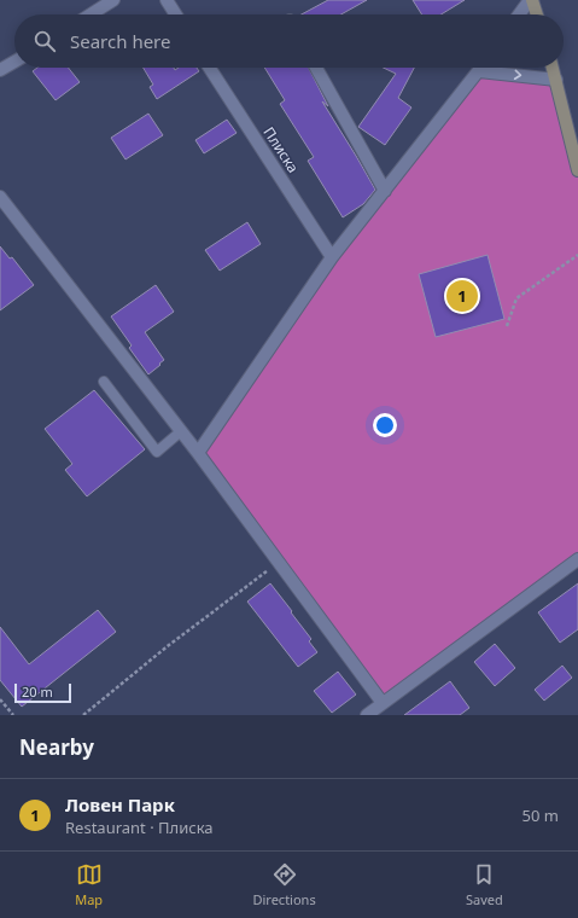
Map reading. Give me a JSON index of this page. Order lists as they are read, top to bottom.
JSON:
{
  "streets": {
    "street": ["Плиска"]
  },
  "scale_bar": "20 m",
  "page": {
    "search": "Search here",
    "pins": "1",
    "scale": "20 m",
    "heading": "Nearby",
    "list": [
      {
        "mark": "1",
        "name": "Ловен Парк",
        "note": "Restaurant · Плиска",
        "value": "50 m"
      }
    ],
    "nav": ["Map", "Directions", "Saved"]
  }
}
